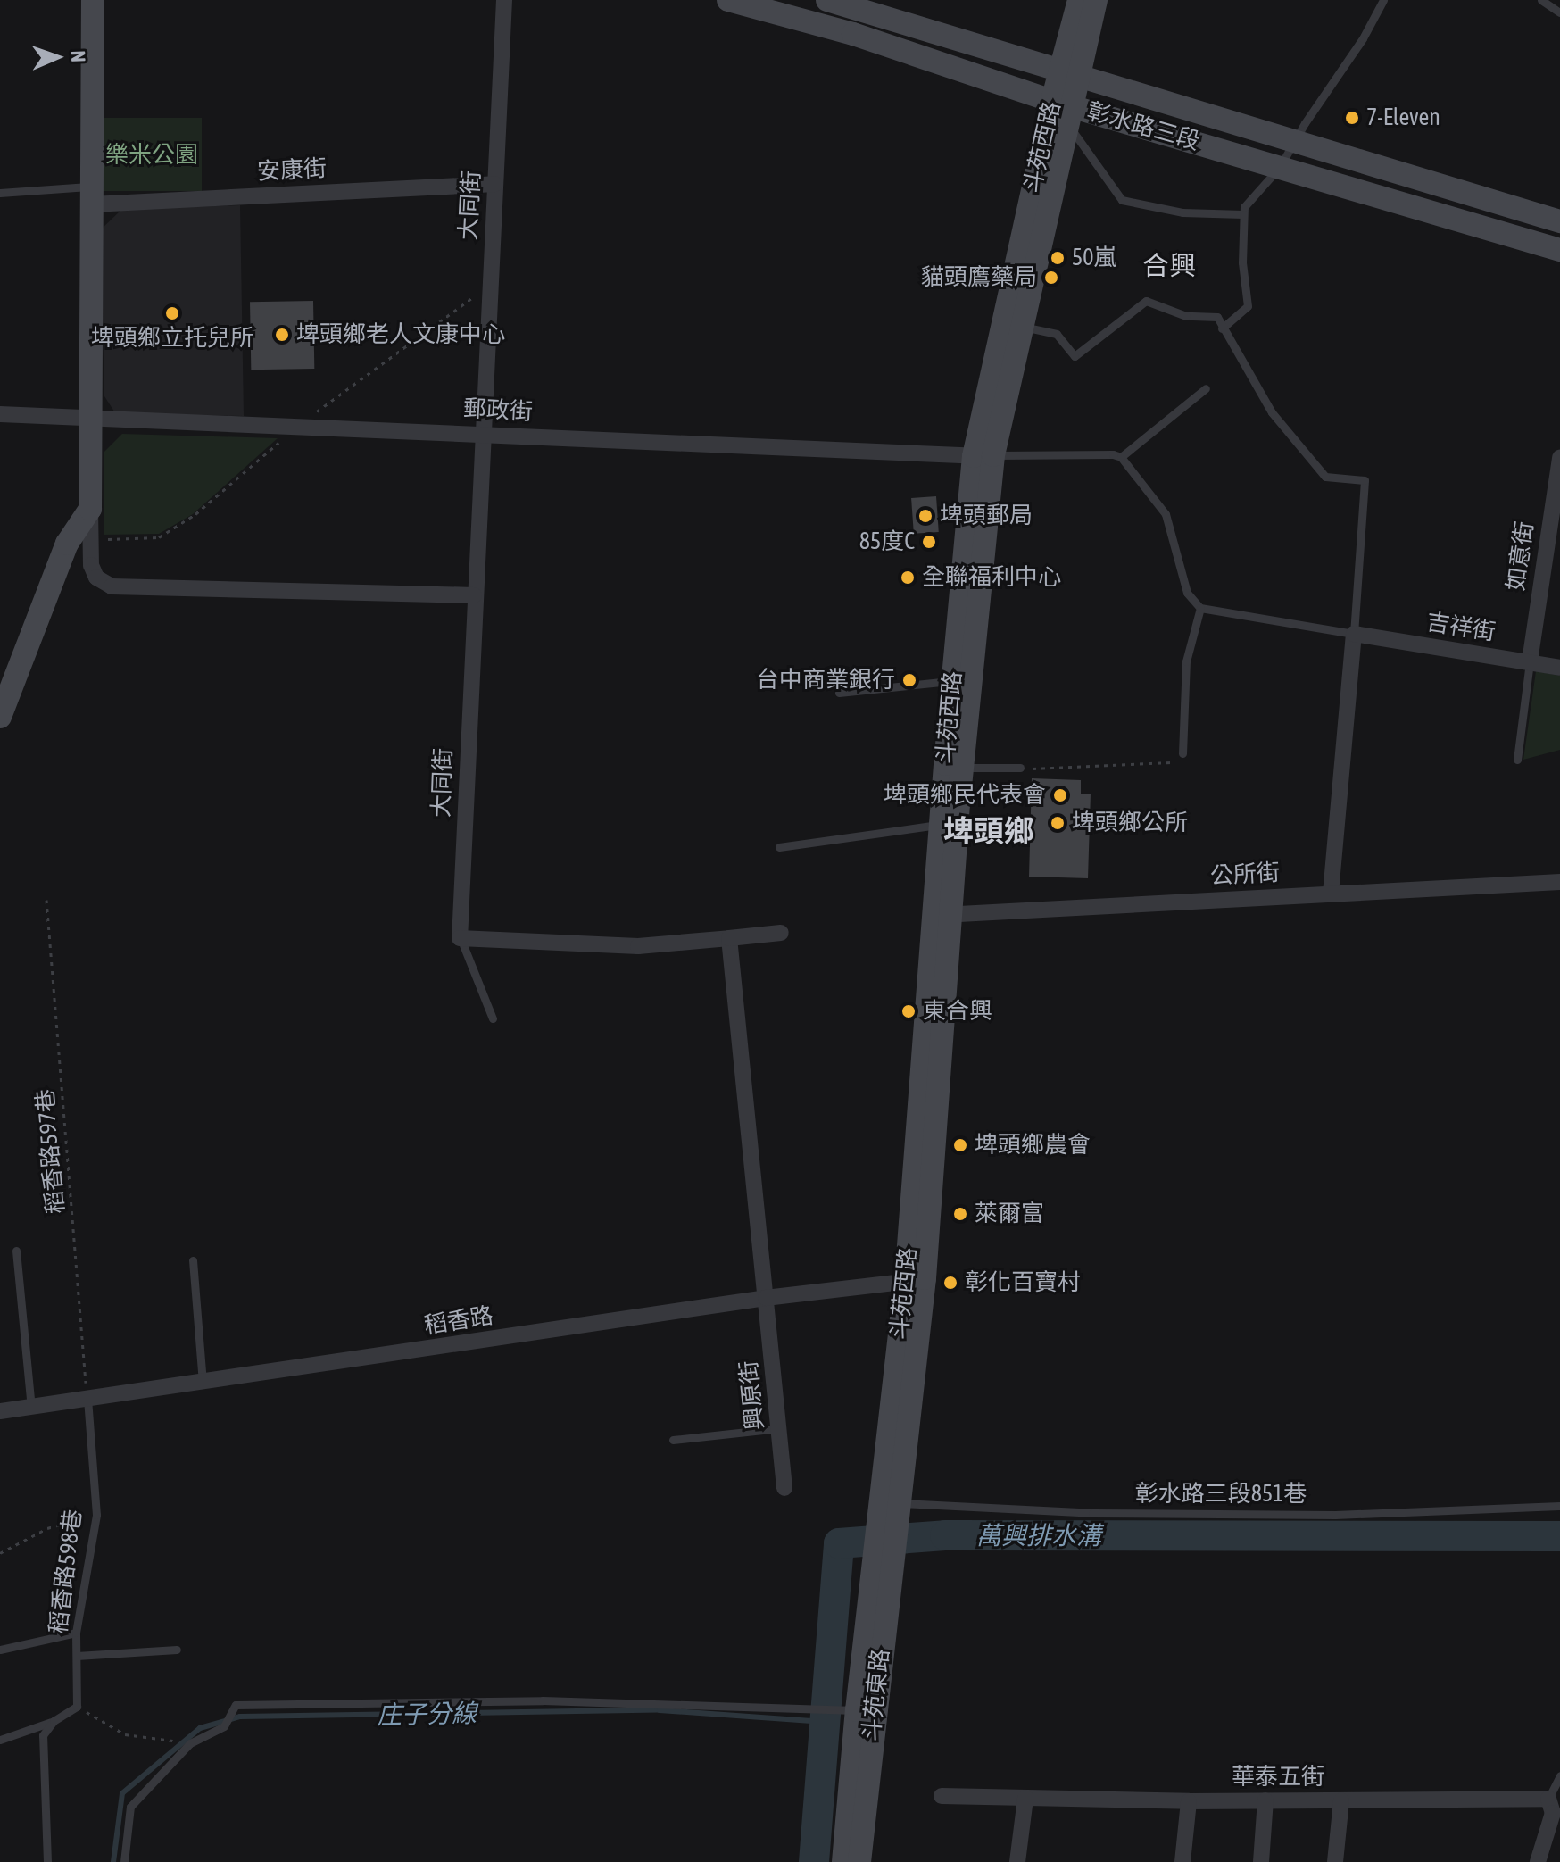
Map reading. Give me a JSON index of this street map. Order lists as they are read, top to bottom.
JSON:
{
  "streets": {
    "main road": ["彰水路三段", "斗苑西路", "斗苑東路"],
    "street": [
      "安康街",
      "大同街",
      "郵政街",
      "如意街",
      "吉祥街",
      "公所街",
      "稻香路",
      "興原街",
      "華泰五街"
    ],
    "lane": ["彰水路三段851巷", "稻香路598巷"],
    "path": ["稻香路597巷"]
  },
  "crossings": [
    ["彰水路三段", "斗苑西路"],
    ["斗苑西路", "郵政街"],
    ["斗苑西路", "公所街"],
    ["斗苑西路", "稻香路"],
    ["斗苑西路", "彰水路三段851巷"],
    ["斗苑西路", "斗苑東路"],
    ["安康街", "大同街"],
    ["大同街", "郵政街"],
    ["如意街", "吉祥街"],
    ["稻香路597巷", "稻香路"],
    ["稻香路597巷", "稻香路598巷"],
    ["稻香路", "興原街"],
    ["稻香路", "稻香路598巷"]
  ],
  "districts": ["合興", "埤頭鄉"],
  "water": ["萬興排水溝", "庄子分線"],
  "parks": ["樂米公園"],
  "places": [
    "7-Eleven",
    "50嵐",
    "貓頭鷹藥局",
    "埤頭鄉立托兒所",
    "埤頭鄉老人文康中心",
    "埤頭郵局",
    "85度C",
    "全聯福利中心",
    "台中商業銀行",
    "埤頭鄉民代表會",
    "埤頭鄉公所",
    "東合興",
    "埤頭鄉農會",
    "萊爾富",
    "彰化百寶村"
  ],
  "north": "right"
}
